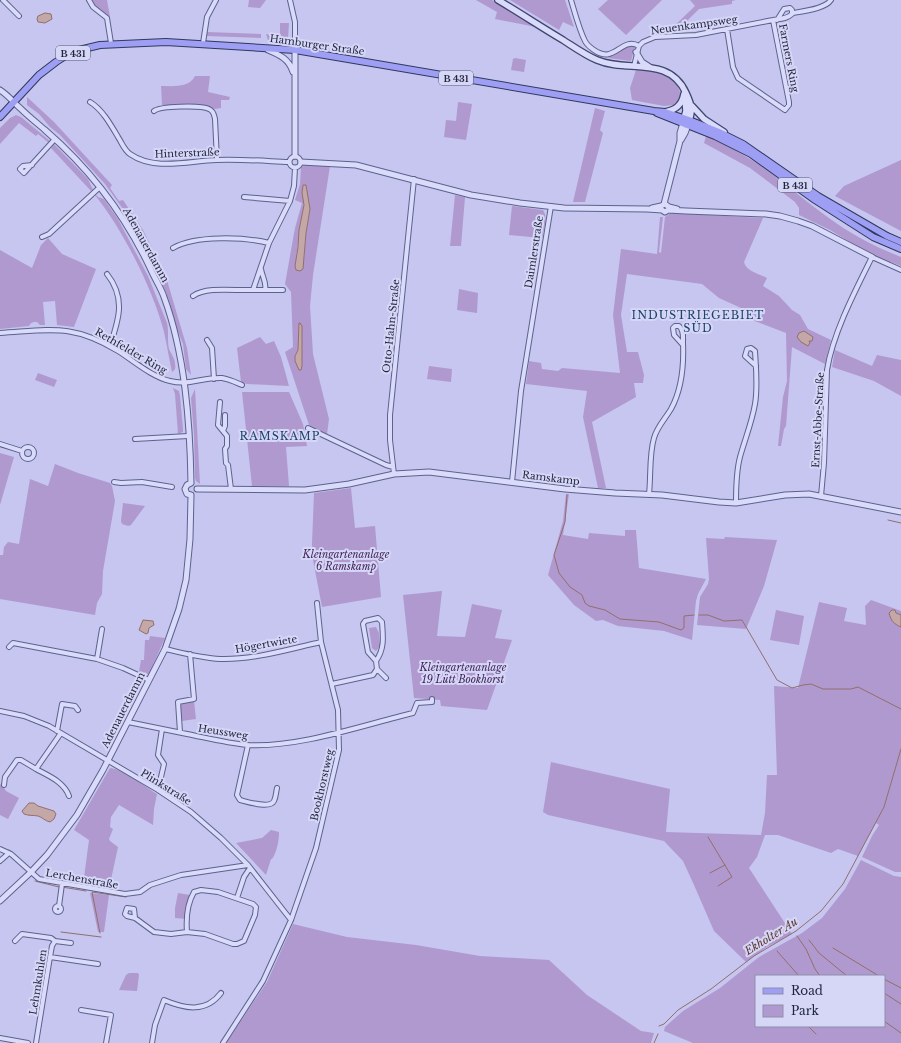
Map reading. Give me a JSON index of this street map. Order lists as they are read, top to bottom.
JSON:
{
  "streets": {
    "main road": ["Hamburger Straße", "B 431"],
    "street": [
      "Neuenkampsweg",
      "Farmers Ring",
      "Hinterstraße",
      "Adenauerdamm",
      "Daimlerstraße",
      "Otto-Hahn-Straße",
      "Rethfelder Ring",
      "Ernst-Abbe-Straße",
      "Ramskamp",
      "Högertwiete",
      "Heussweg",
      "Bookhorstweg",
      "Plinkstraße",
      "Lerchenstraße",
      "Lehmkuhlen"
    ]
  },
  "crossings": [
    ["Neuenkampsweg", "Farmers Ring"],
    ["Hamburger Straße", "B 431"],
    ["Hamburger Straße", "Adenauerdamm"],
    ["Hinterstraße", "Daimlerstraße"],
    ["Adenauerdamm", "Rethfelder Ring"],
    ["Adenauerdamm", "Ramskamp"],
    ["Adenauerdamm", "Högertwiete"],
    ["Adenauerdamm", "Heussweg"],
    ["Adenauerdamm", "Plinkstraße"],
    ["Adenauerdamm", "Lerchenstraße"],
    ["Daimlerstraße", "Otto-Hahn-Straße"],
    ["Daimlerstraße", "Ramskamp"],
    ["Otto-Hahn-Straße", "Ramskamp"],
    ["Ernst-Abbe-Straße", "Ramskamp"],
    ["Högertwiete", "Bookhorstweg"],
    ["Heussweg", "Bookhorstweg"],
    ["Bookhorstweg", "Plinkstraße"],
    ["Plinkstraße", "Lerchenstraße"]
  ],
  "districts": ["INDUSTRIEGEBIET SÜD", "RAMSKAMP"],
  "water": ["Ekholter Au"],
  "parks": ["Kleingartenanlage 6 Ramskamp", "Kleingartenanlage 19 Lütt Bookhorst"],
  "legend": ["Road", "Park"]
}
